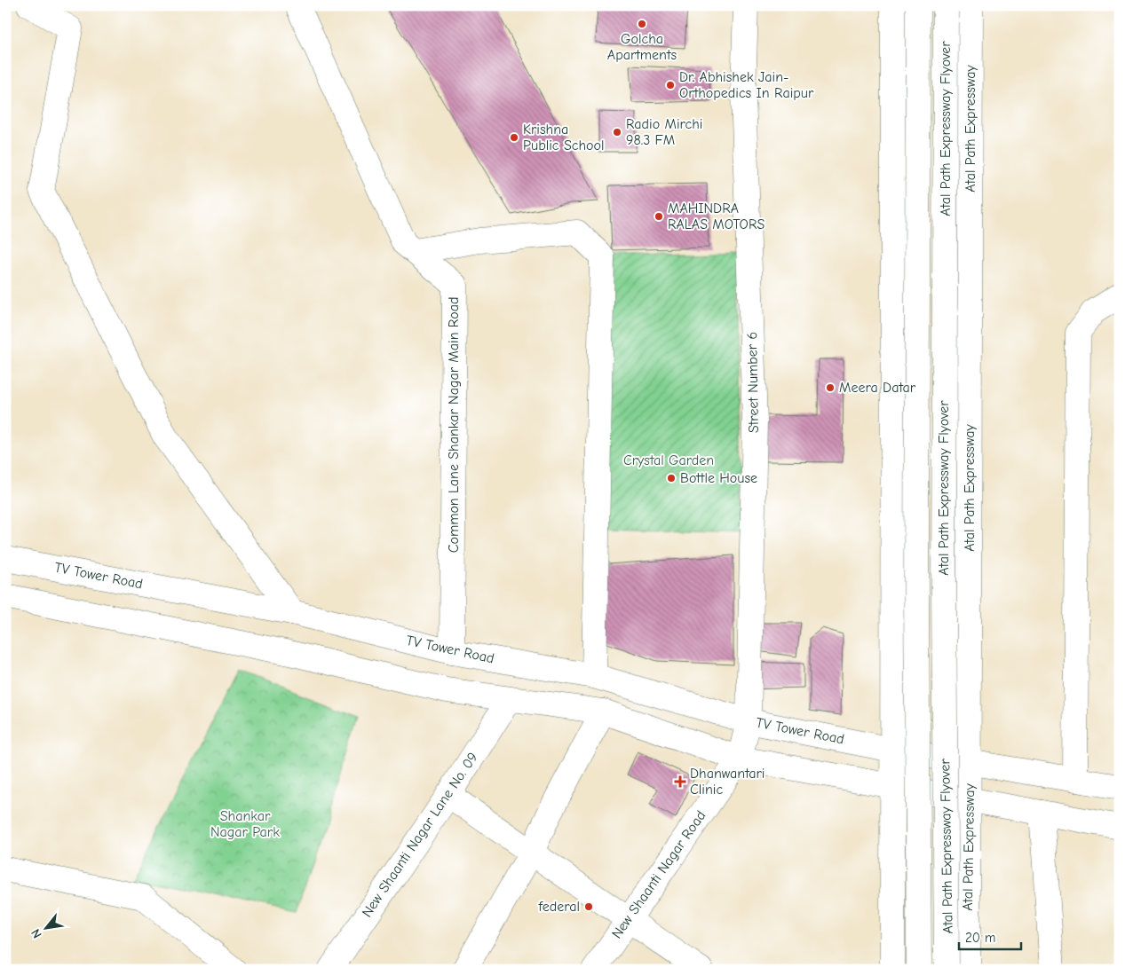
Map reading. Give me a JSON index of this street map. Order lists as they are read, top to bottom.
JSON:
{
  "streets": {
    "main road": [
      "Atal Path Expressway Flyover",
      "Atal Path Expressway",
      "Street Number 6",
      "Common Lane Shankar Nagar Main Road",
      "TV Tower Road",
      "New Shaanti Nagar Lane No. 09",
      "New Shaanti Nagar Road"
    ]
  },
  "crossings": [
    ["Atal Path Expressway", "TV Tower Road"],
    ["Street Number 6", "TV Tower Road"],
    ["Street Number 6", "New Shaanti Nagar Road"],
    ["Common Lane Shankar Nagar Main Road", "TV Tower Road"]
  ],
  "parks": ["Crystal Garden", "Shankar Nagar Park"],
  "places": {
    "other": [
      "Golcha Apartments",
      "Dr. Abhishek Jain- Orthopedics In Raipur",
      "Radio Mirchi 98.3 FM",
      "Krishna Public School",
      "MAHINDRA RALAS MOTORS",
      "Meera Datar",
      "Bottle House",
      "federal"
    ],
    "health": ["Dhanwantari Clinic"]
  },
  "scale_bar": "20 m",
  "north": "bottom left"
}
